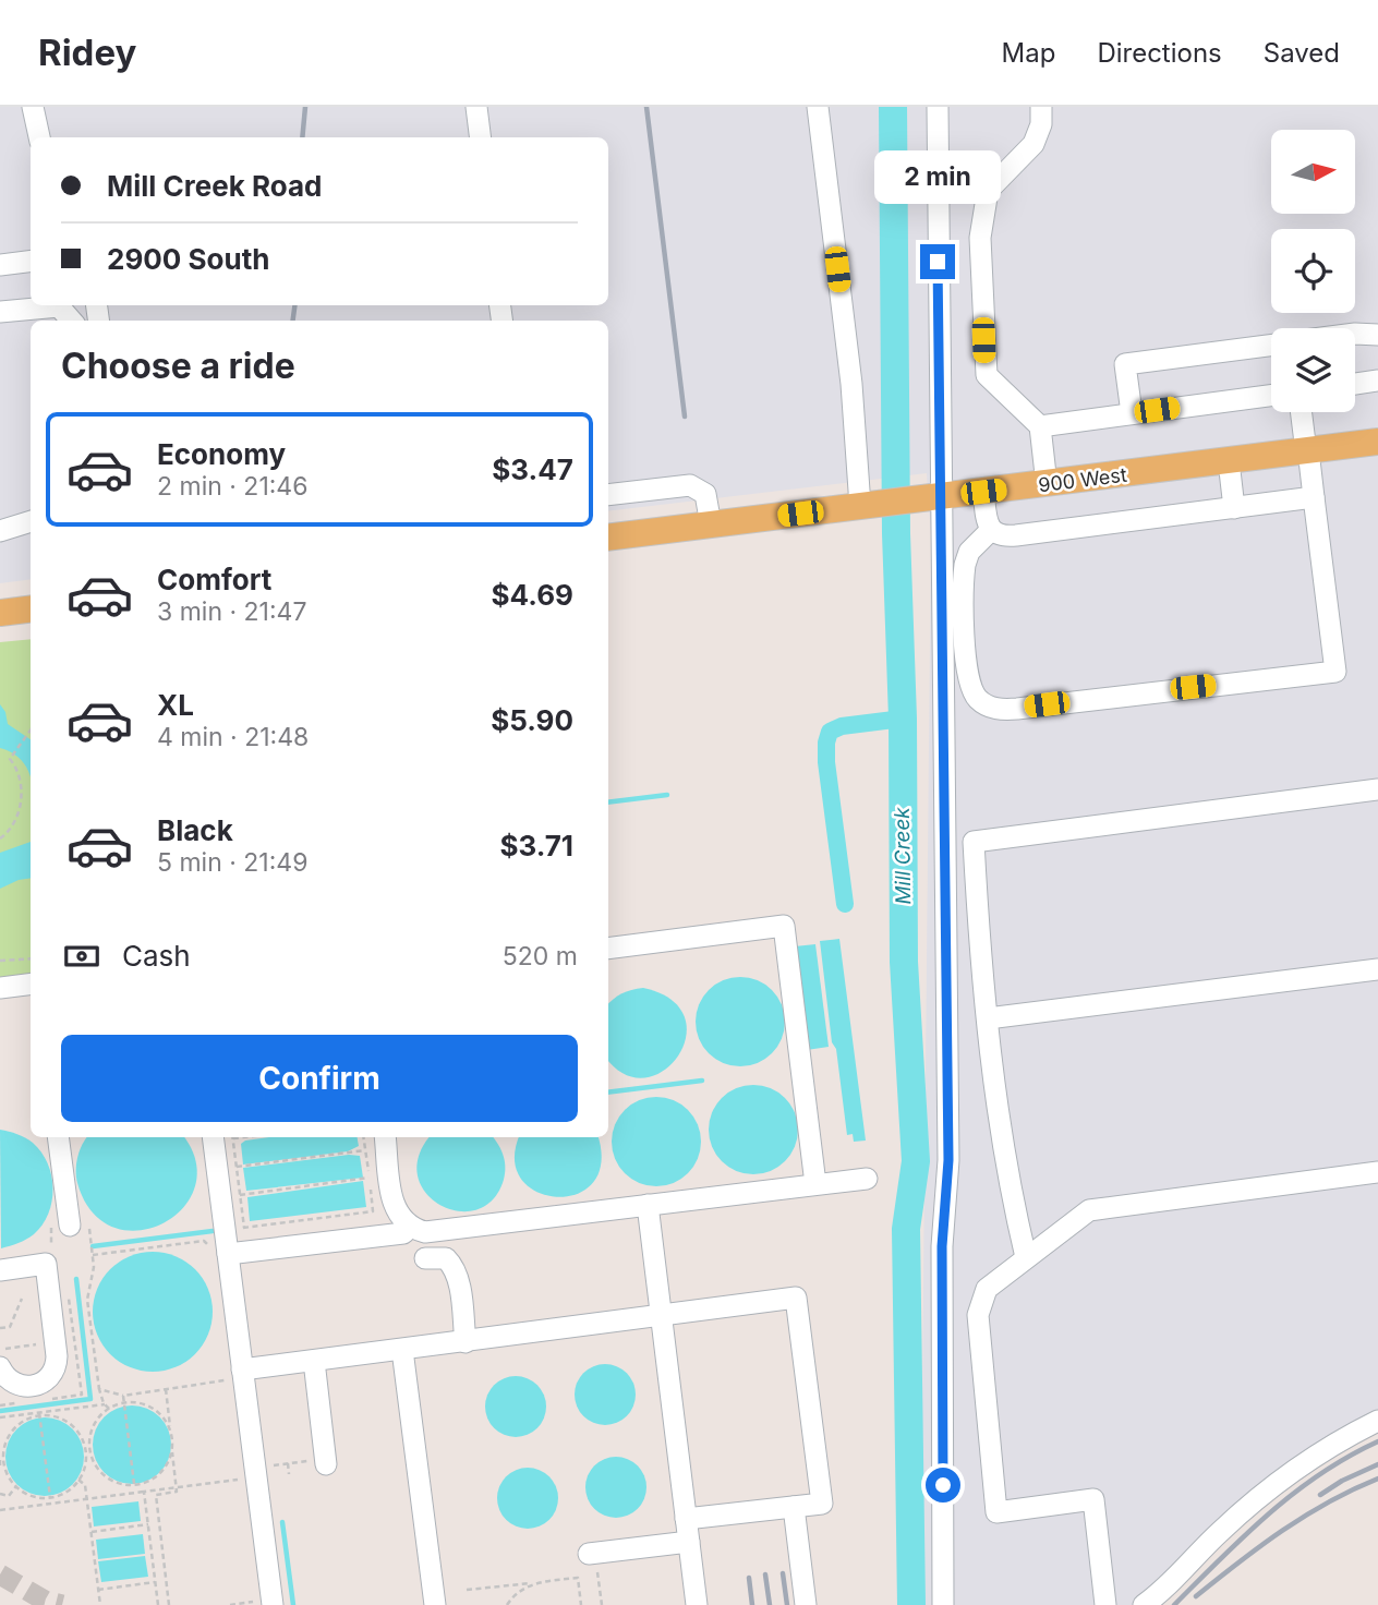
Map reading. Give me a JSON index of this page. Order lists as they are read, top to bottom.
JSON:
{
  "streets": {
    "main road": ["900 West"]
  },
  "water": ["Mill Creek"],
  "north": "right",
  "page": {
    "header": "Ridey",
    "nav": ["Map", "Directions", "Saved"],
    "banner": ["Mill Creek Road", "2900 South"],
    "bubble": "2 min",
    "heading": "Choose a ride",
    "list": [
      {
        "name": "Economy",
        "note": "2 min · 21:46",
        "value": "$3.47"
      },
      {
        "name": "Comfort",
        "note": "3 min · 21:47",
        "value": "$4.69"
      },
      {
        "name": "XL",
        "note": "4 min · 21:48",
        "value": "$5.90"
      },
      {
        "name": "Black",
        "note": "5 min · 21:49",
        "value": "$3.71"
      }
    ],
    "pay": ["Cash", "520 m"],
    "buttons": "Confirm"
  }
}
